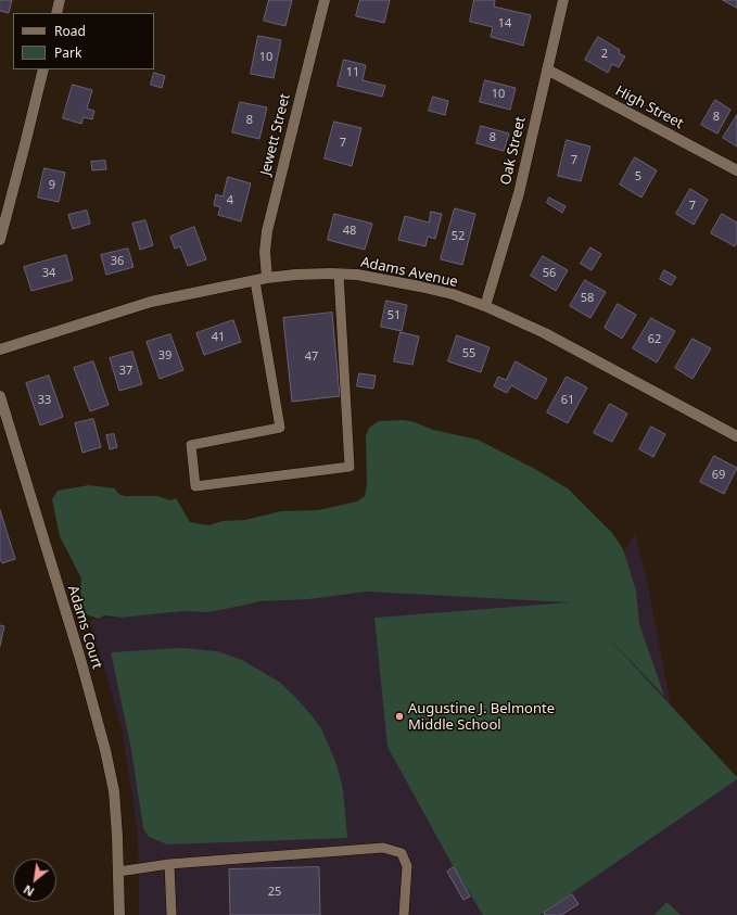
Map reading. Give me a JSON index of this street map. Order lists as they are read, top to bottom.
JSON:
{
  "streets": {
    "street": [
      "High Street",
      "Jewett Street",
      "Oak Street",
      "Adams Avenue",
      "Adams Court"
    ]
  },
  "crossings": [
    ["High Street", "Oak Street"],
    ["Jewett Street", "Adams Avenue"],
    ["Oak Street", "Adams Avenue"]
  ],
  "places": ["Augustine J. Belmonte Middle School"],
  "house_numbers": [
    "14",
    "2",
    "10",
    "11",
    "10",
    "8",
    "8",
    "8",
    "7",
    "7",
    "5",
    "9",
    "4",
    "7",
    "48",
    "52",
    "36",
    "34",
    "56",
    "58",
    "51",
    "41",
    "62",
    "55",
    "39",
    "47",
    "37",
    "33",
    "61",
    "69",
    "25"
  ],
  "legend": ["Road", "Park"],
  "north": "bottom left"
}
